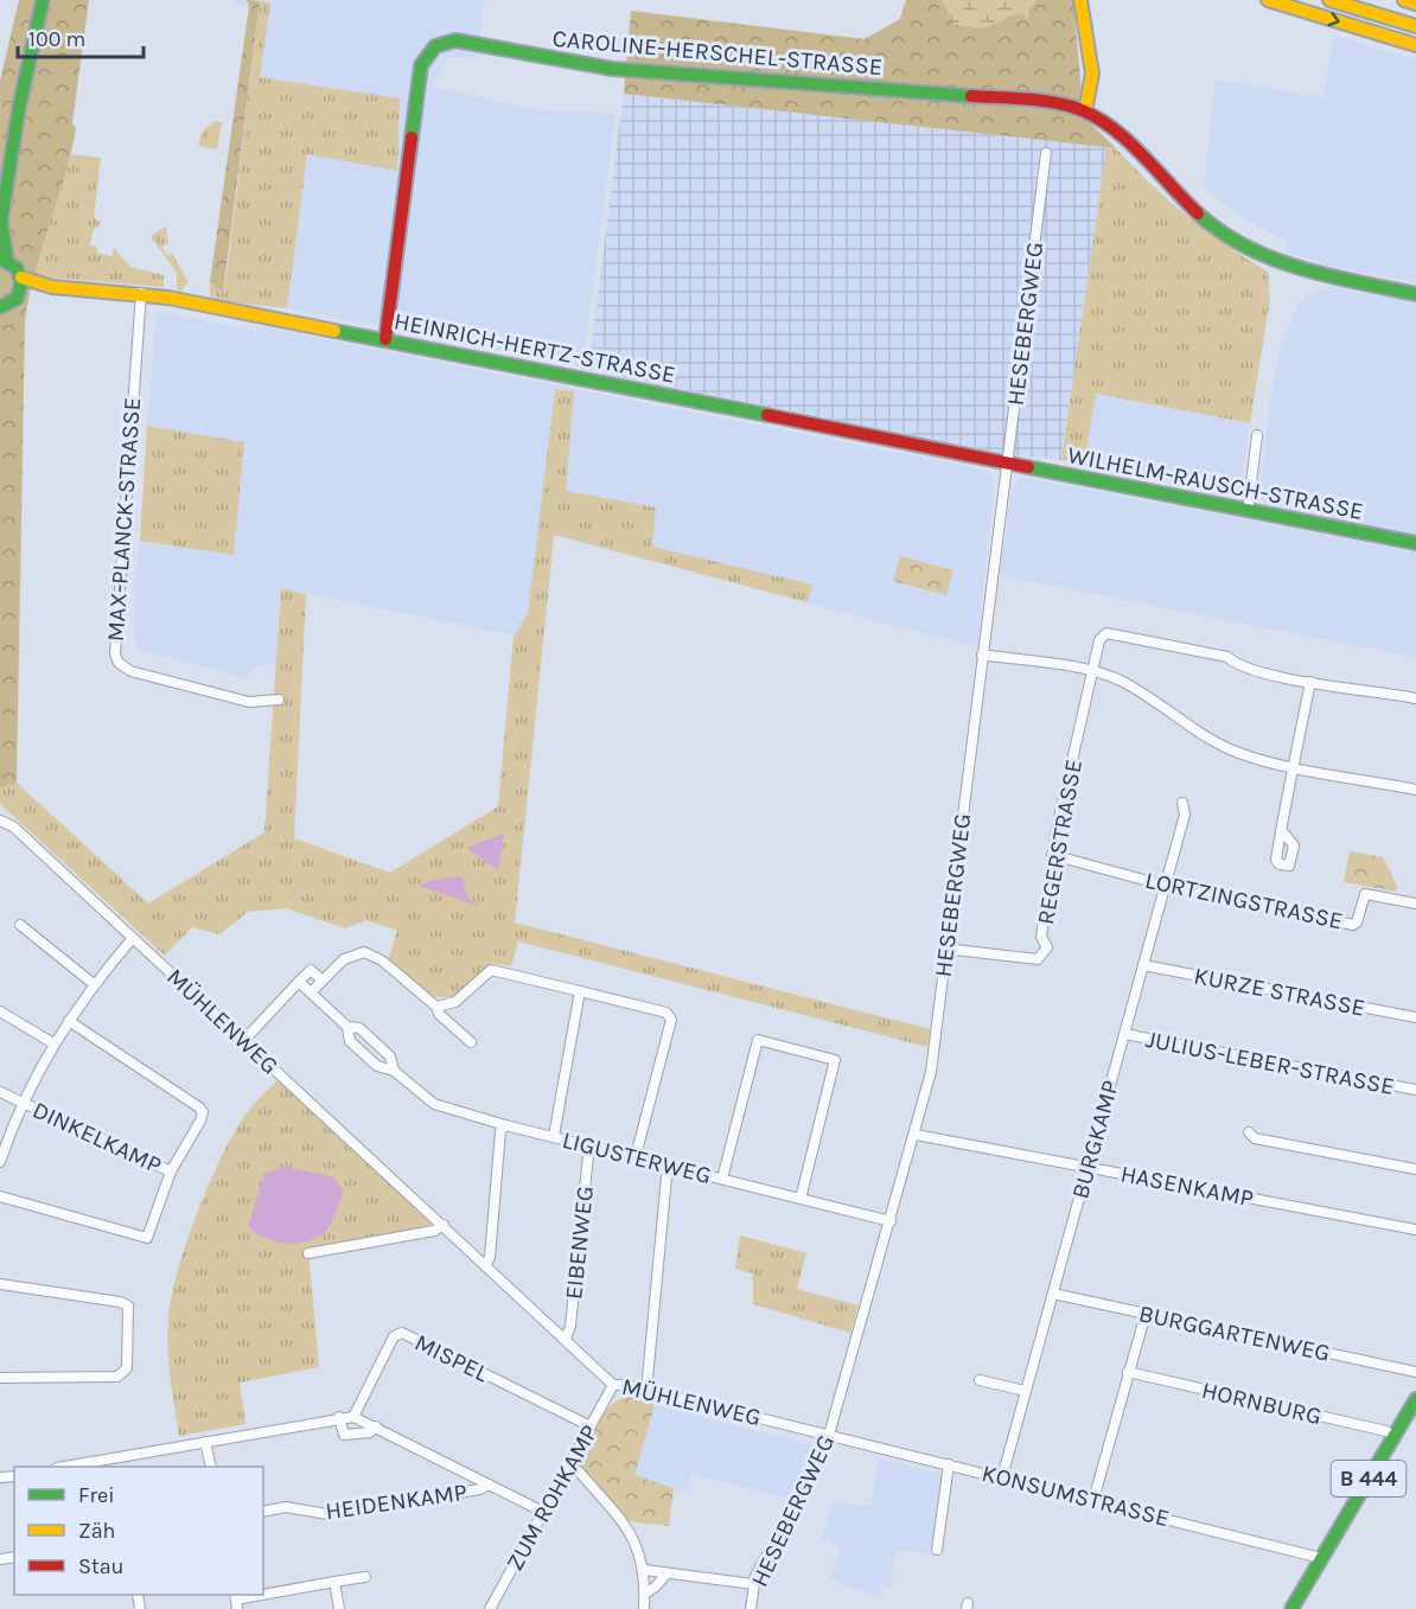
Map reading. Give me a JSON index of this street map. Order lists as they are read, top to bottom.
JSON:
{
  "streets": {
    "main road": [
      "CAROLINE-HERSCHEL-STRASSE",
      "HEINRICH-HERTZ-STRASSE",
      "WILHELM-RAUSCH-STRASSE",
      "B 444"
    ],
    "street": [
      "HESEBERGWEG",
      "MAX-PLANCK-STRASSE",
      "REGERSTRASSE",
      "LORTZINGSTRASSE",
      "KURZE STRASSE",
      "MÜHLENWEG",
      "JULIUS-LEBER-STRASSE",
      "DINKELKAMP",
      "BURGKAMP",
      "LIGUSTERWEG",
      "HASENKAMP",
      "EIBENWEG",
      "BURGGARTENWEG",
      "MISPEL",
      "HORNBURG",
      "KONSUMSTRASSE",
      "ZUM ROHKAMP",
      "HEIDENKAMP"
    ]
  },
  "crossings": [
    ["CAROLINE-HERSCHEL-STRASSE", "HEINRICH-HERTZ-STRASSE"],
    ["HESEBERGWEG", "HEINRICH-HERTZ-STRASSE"],
    ["HESEBERGWEG", "WILHELM-RAUSCH-STRASSE"],
    ["HESEBERGWEG", "REGERSTRASSE"],
    ["HESEBERGWEG", "MÜHLENWEG"],
    ["HESEBERGWEG", "LIGUSTERWEG"],
    ["HESEBERGWEG", "HASENKAMP"],
    ["HESEBERGWEG", "KONSUMSTRASSE"],
    ["HEINRICH-HERTZ-STRASSE", "WILHELM-RAUSCH-STRASSE"],
    ["HEINRICH-HERTZ-STRASSE", "MAX-PLANCK-STRASSE"],
    ["REGERSTRASSE", "LORTZINGSTRASSE"],
    ["LORTZINGSTRASSE", "BURGKAMP"],
    ["KURZE STRASSE", "BURGKAMP"],
    ["MÜHLENWEG", "EIBENWEG"],
    ["MÜHLENWEG", "KONSUMSTRASSE"],
    ["MÜHLENWEG", "ZUM ROHKAMP"],
    ["JULIUS-LEBER-STRASSE", "BURGKAMP"],
    ["BURGKAMP", "HASENKAMP"],
    ["BURGKAMP", "BURGGARTENWEG"],
    ["BURGKAMP", "KONSUMSTRASSE"],
    ["LIGUSTERWEG", "EIBENWEG"],
    ["MISPEL", "ZUM ROHKAMP"],
    ["HORNBURG", "B 444"],
    ["B 444", "KONSUMSTRASSE"]
  ],
  "legend": ["Frei", "Zäh", "Stau"],
  "scale_bar": "100 m"
}
